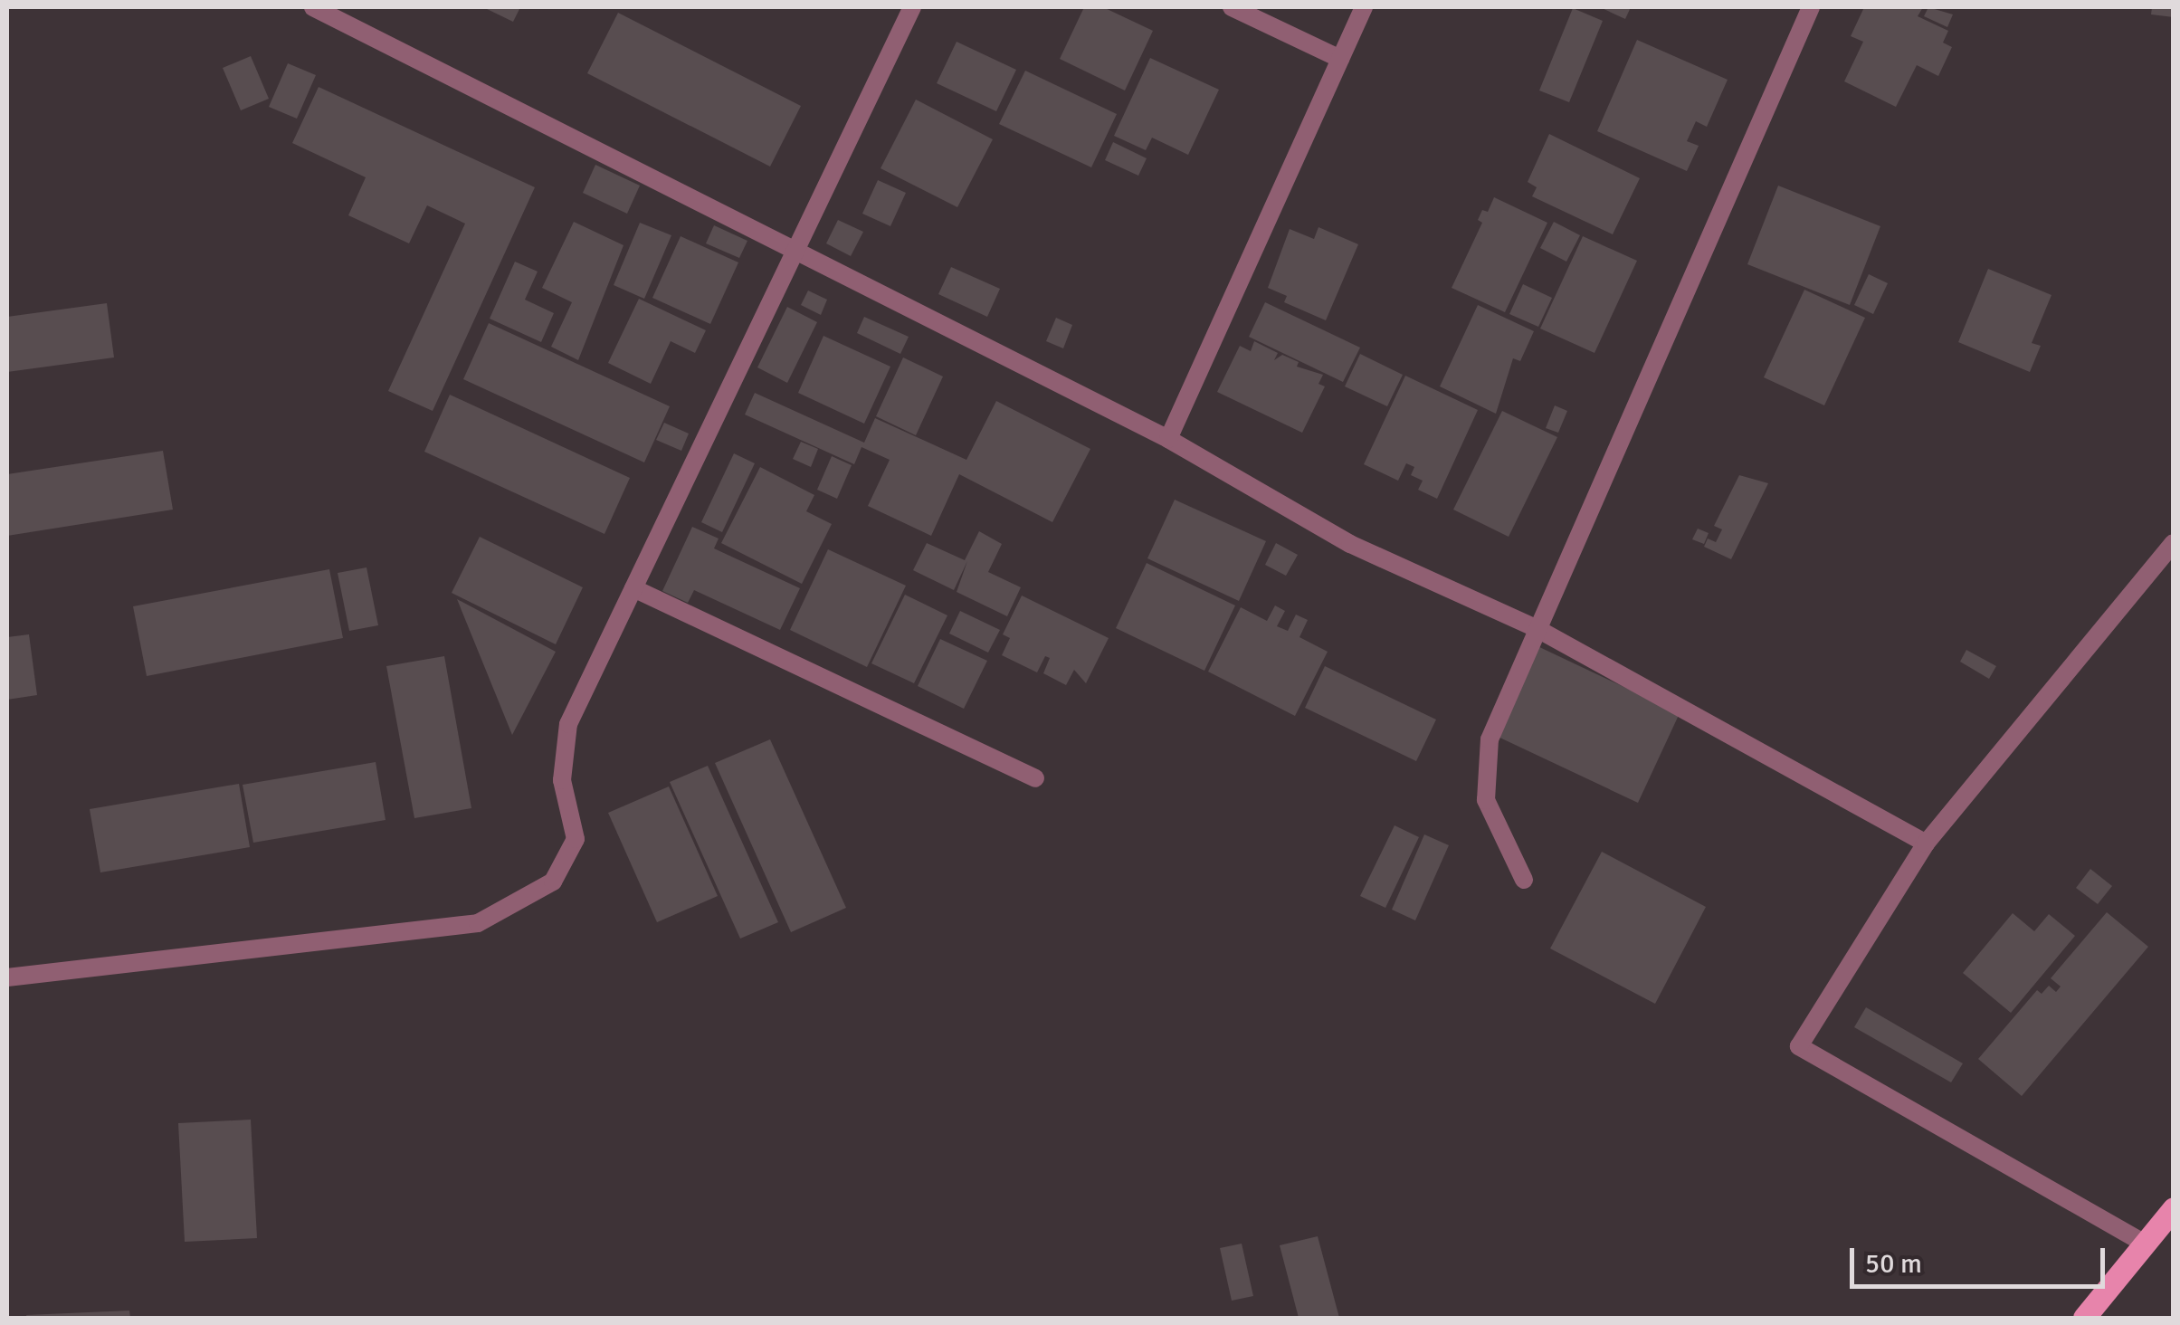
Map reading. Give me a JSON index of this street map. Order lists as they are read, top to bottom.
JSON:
{
  "scale_bar": "50 m"
}
